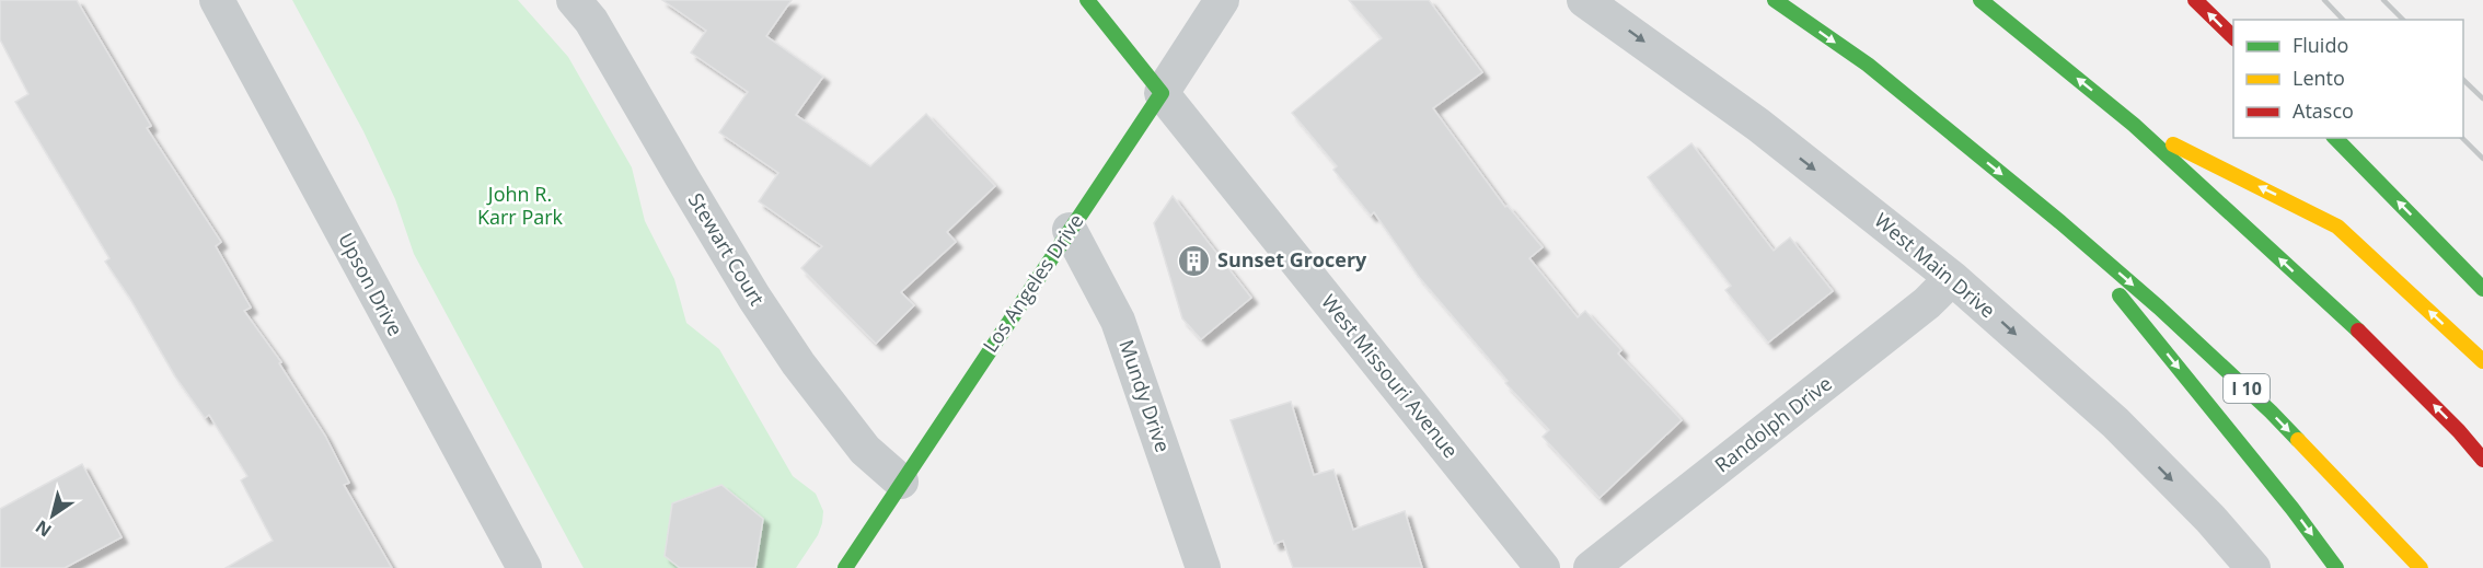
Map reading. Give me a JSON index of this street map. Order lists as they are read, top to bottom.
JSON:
{
  "streets": {
    "main road": ["Los Angeles Drive", "West Missouri Avenue", "I 10"],
    "street": [
      "Stewart Court",
      "West Main Drive",
      "Upson Drive",
      "Mundy Drive",
      "Randolph Drive"
    ]
  },
  "crossings": [
    ["Stewart Court", "Los Angeles Drive"],
    ["West Main Drive", "Randolph Drive"],
    ["Los Angeles Drive", "West Missouri Avenue"],
    ["Los Angeles Drive", "Mundy Drive"]
  ],
  "one_way": ["West Main Drive"],
  "parks": ["John R. Karr Park"],
  "places": {
    "building": ["Sunset Grocery"]
  },
  "legend": ["Fluido", "Lento", "Atasco"],
  "north": "bottom left"
}
